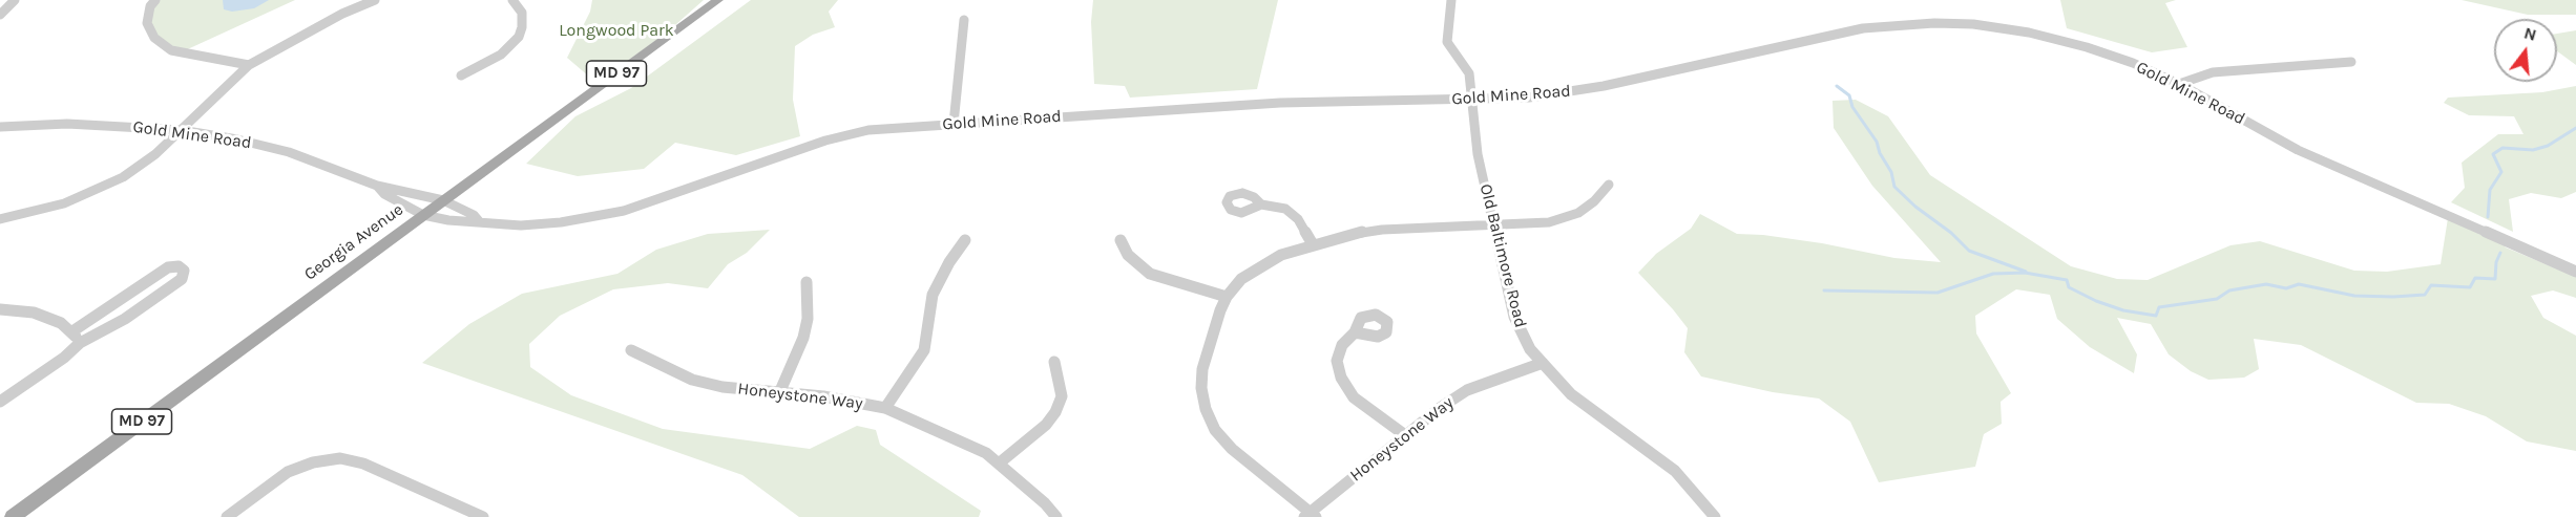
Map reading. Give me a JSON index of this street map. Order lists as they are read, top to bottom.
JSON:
{
  "streets": {
    "main road": ["MD 97", "Georgia Avenue"],
    "street": ["Gold Mine Road", "Old Baltimore Road", "Honeystone Way"]
  },
  "crossings": [
    ["Gold Mine Road", "Georgia Avenue"],
    ["Gold Mine Road", "Old Baltimore Road"],
    ["Old Baltimore Road", "Honeystone Way"]
  ],
  "parks": ["Longwood Park"],
  "north": "top"
}
